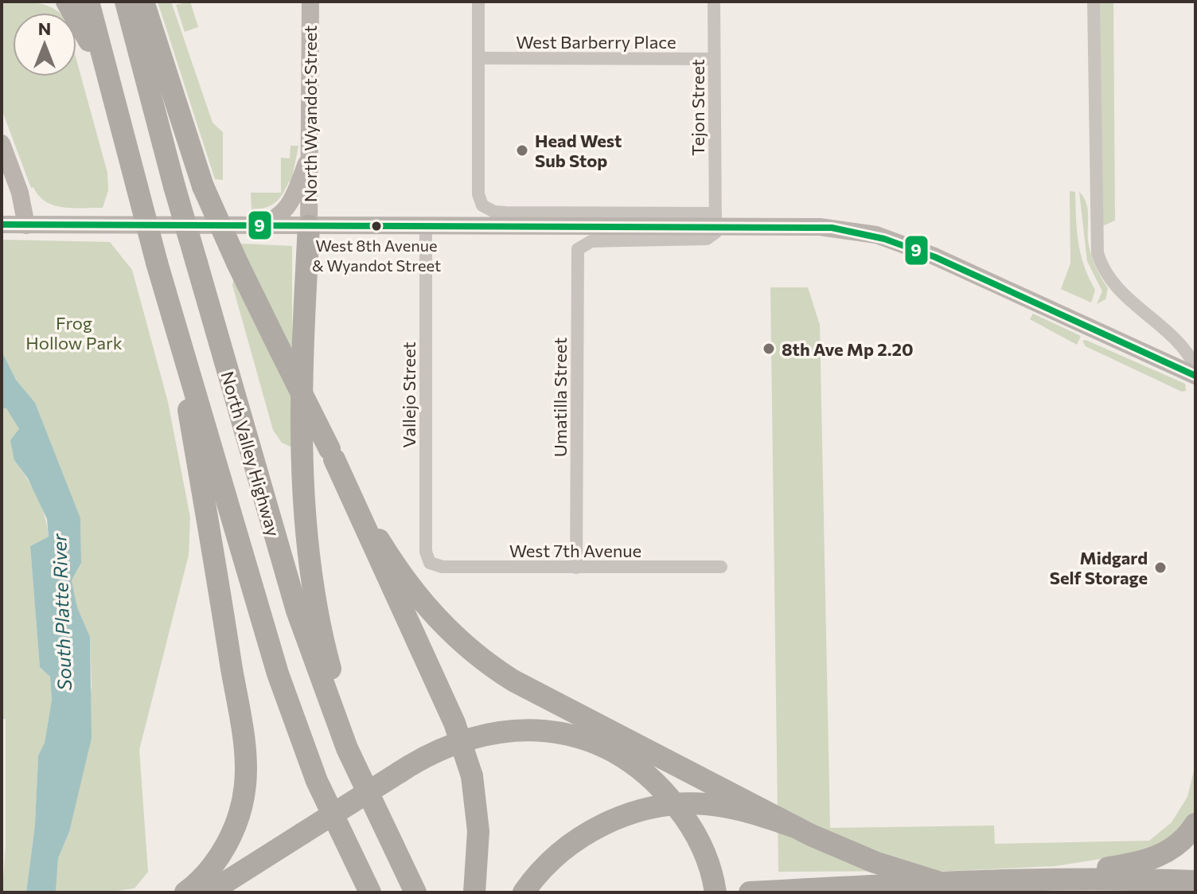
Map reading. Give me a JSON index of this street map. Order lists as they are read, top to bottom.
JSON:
{
  "streets": {
    "highway": ["North Valley Highway"],
    "main road": ["North Wyandot Street"],
    "street": [
      "West Barberry Place",
      "Tejon Street",
      "Vallejo Street",
      "Umatilla Street",
      "West 7th Avenue"
    ]
  },
  "crossings": [
    ["West Barberry Place", "Tejon Street"],
    ["Tejon Street", "Umatilla Street"],
    ["Vallejo Street", "West 7th Avenue"],
    ["Umatilla Street", "West 7th Avenue"]
  ],
  "water": ["South Platte River"],
  "parks": ["Frog Hollow Park"],
  "places": [
    "Head West Sub Stop",
    "West 8th Avenue & Wyandot Street",
    "8th Ave Mp 2.20",
    "Midgard Self Storage"
  ],
  "lines": ["transit line 9"],
  "north": "top"
}
